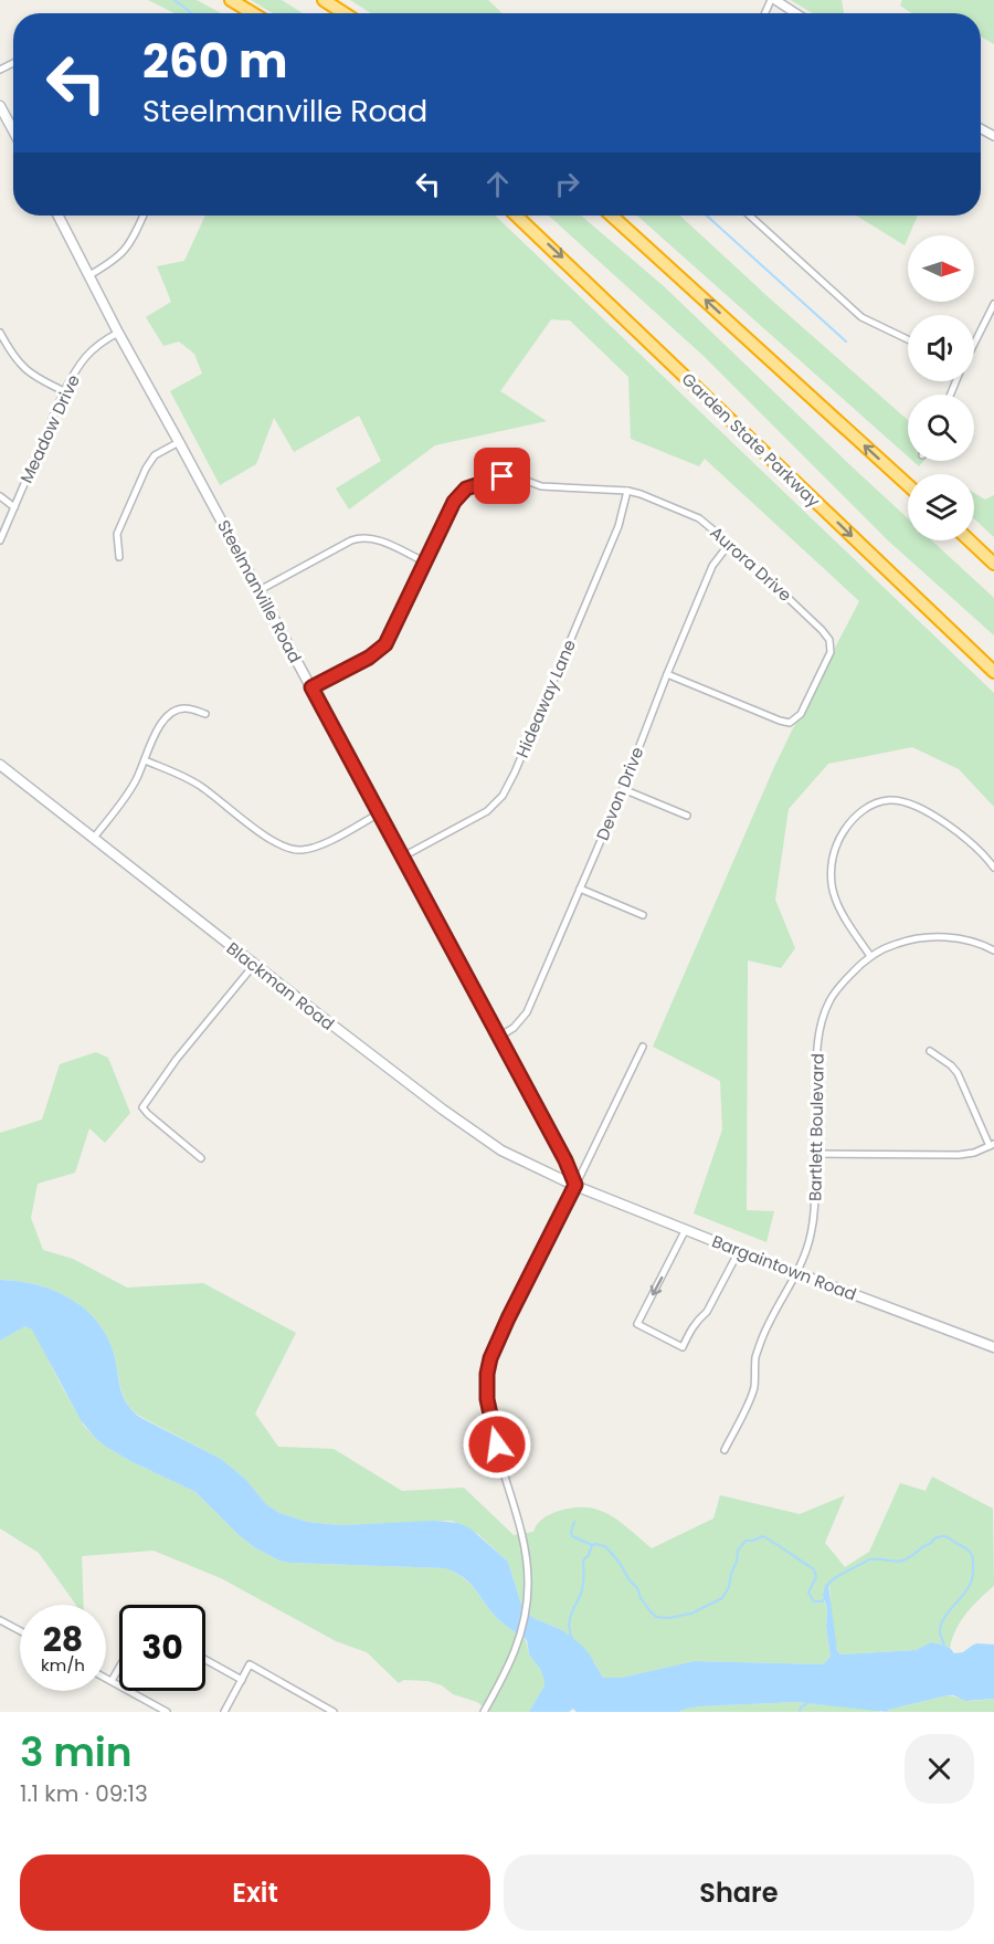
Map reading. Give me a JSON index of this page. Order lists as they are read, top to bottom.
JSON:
{
  "streets": {
    "highway": ["Garden State Parkway"],
    "main road": ["Steelmanville Road", "Blackman Road", "Bargaintown Road"],
    "street": [
      "Meadow Drive",
      "Aurora Drive",
      "Hideaway Lane",
      "Devon Drive",
      "Bartlett Boulevard"
    ]
  },
  "crossings": [
    ["Meadow Drive", "Steelmanville Road"],
    ["Aurora Drive", "Steelmanville Road"],
    ["Aurora Drive", "Hideaway Lane"],
    ["Aurora Drive", "Devon Drive"],
    ["Steelmanville Road", "Hideaway Lane"],
    ["Steelmanville Road", "Devon Drive"],
    ["Steelmanville Road", "Blackman Road"],
    ["Steelmanville Road", "Bargaintown Road"],
    ["Blackman Road", "Bargaintown Road"],
    ["Bartlett Boulevard", "Bargaintown Road"]
  ],
  "north": "right",
  "page": {
    "turn": ["260 m", "Steelmanville Road"],
    "speed": "28 km/h",
    "limit": "30",
    "heading": ["3 min", "1.1 km · 09:13"],
    "buttons": ["Exit", "Share"]
  }
}
